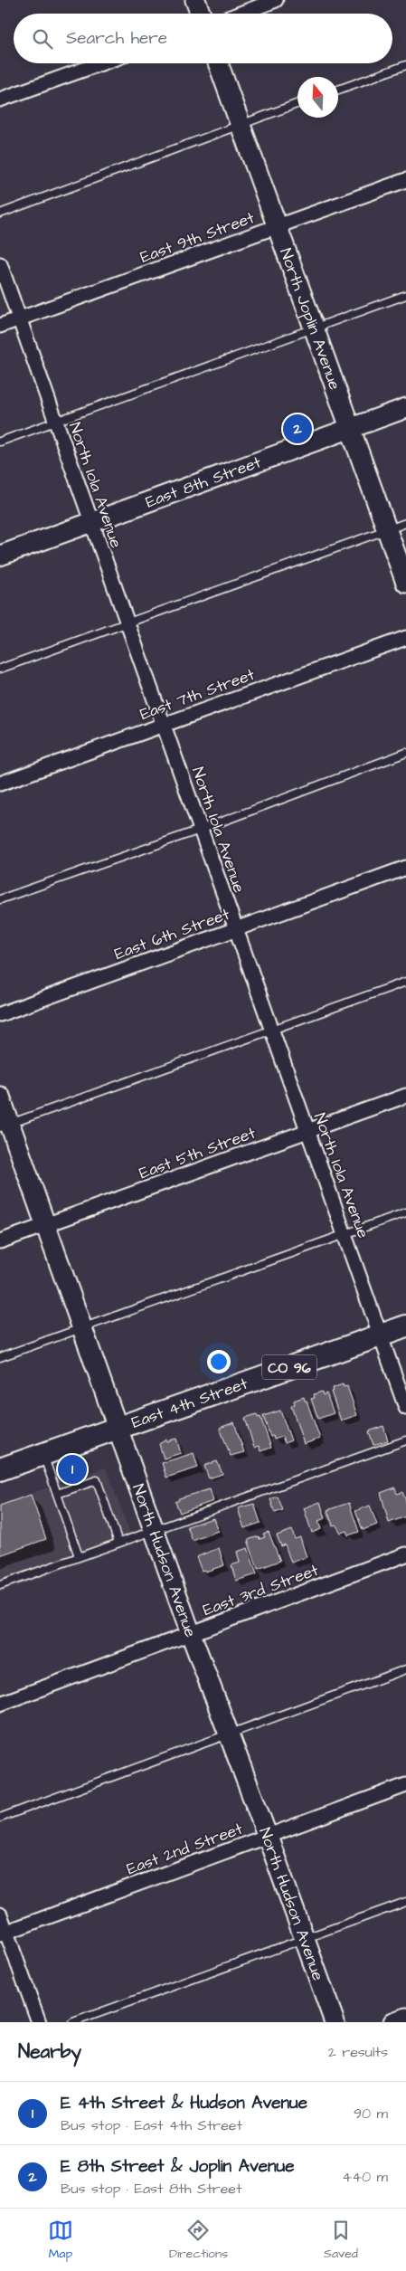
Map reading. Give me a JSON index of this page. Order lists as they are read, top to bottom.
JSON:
{
  "streets": {
    "main road": ["CO 96", "East 4th Street"],
    "street": [
      "East 9th Street",
      "North Joplin Avenue",
      "East 8th Street",
      "North Iola Avenue",
      "East 7th Street",
      "East 6th Street",
      "East 5th Street",
      "North Hudson Avenue",
      "East 3rd Street",
      "East 2nd Street"
    ]
  },
  "crossings": [
    ["East 9th Street", "North Joplin Avenue"],
    ["East 9th Street", "North Iola Avenue"],
    ["North Joplin Avenue", "East 8th Street"],
    ["East 8th Street", "North Iola Avenue"],
    ["North Iola Avenue", "East 7th Street"],
    ["North Iola Avenue", "East 6th Street"],
    ["North Iola Avenue", "East 5th Street"],
    ["North Iola Avenue", "East 4th Street"],
    ["East 5th Street", "North Hudson Avenue"],
    ["East 4th Street", "North Hudson Avenue"],
    ["North Hudson Avenue", "East 3rd Street"],
    ["North Hudson Avenue", "East 2nd Street"]
  ],
  "north": "top",
  "page": {
    "search": "Search here",
    "pins": ["2", "1"],
    "heading": ["Nearby", "2 results"],
    "list": [
      {
        "mark": "1",
        "name": "E 4th Street & Hudson Avenue",
        "note": "Bus stop · East 4th Street",
        "value": "90 m"
      },
      {
        "mark": "2",
        "name": "E 8th Street & Joplin Avenue",
        "note": "Bus stop · East 8th Street",
        "value": "440 m"
      }
    ],
    "nav": ["Map", "Directions", "Saved"]
  }
}
